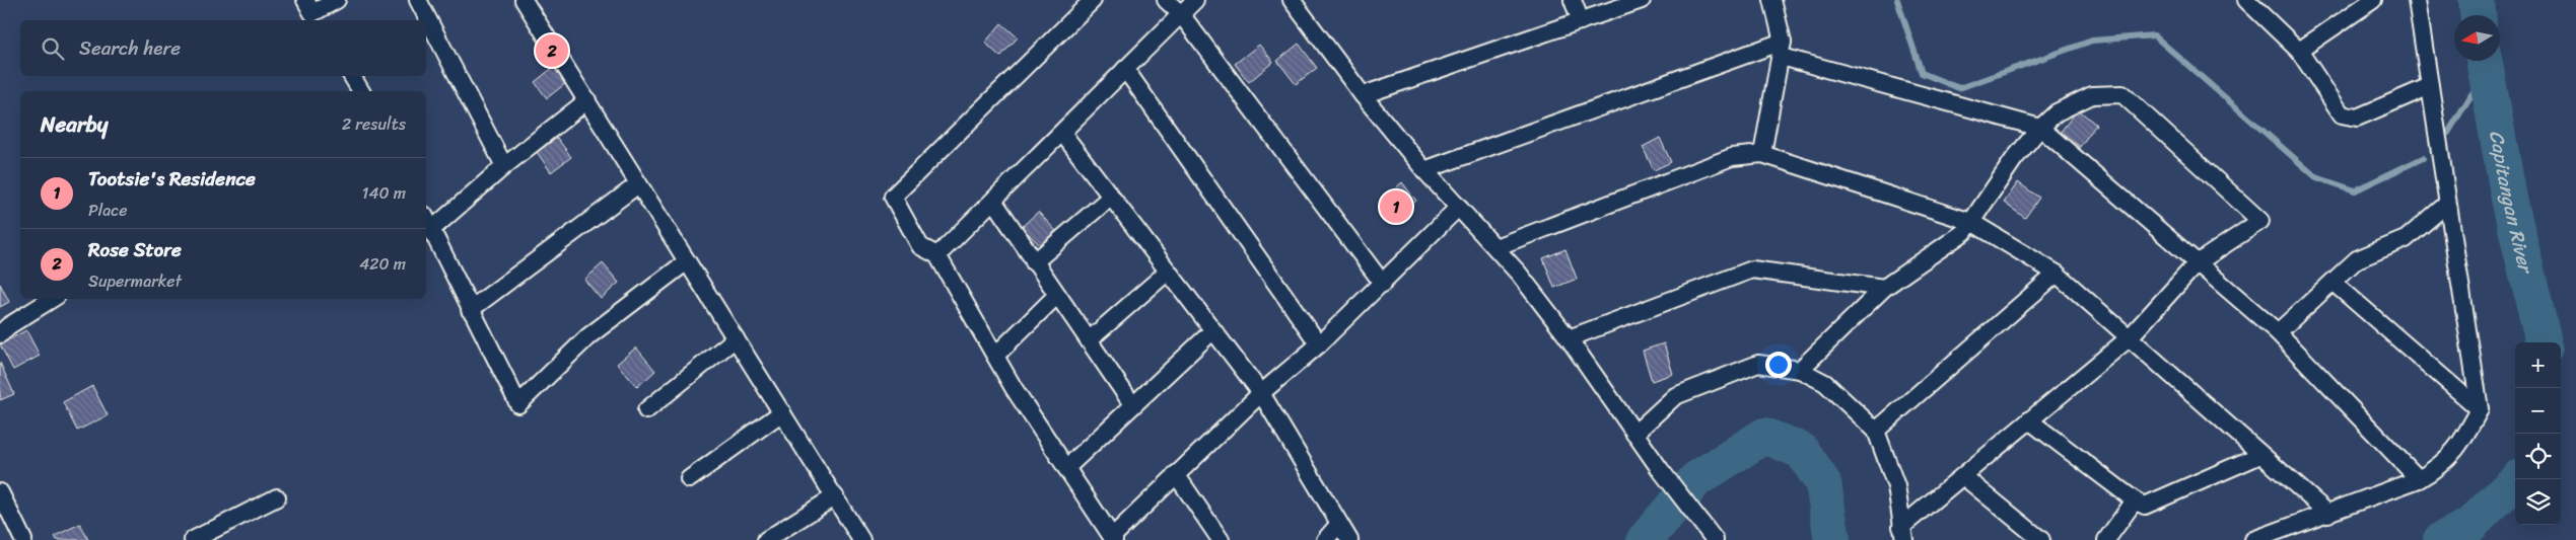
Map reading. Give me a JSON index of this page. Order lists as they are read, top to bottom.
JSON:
{
  "water": ["Capitangan River"],
  "north": "left",
  "page": {
    "search": "Search here",
    "pins": ["2", "1"],
    "heading": ["Nearby", "2 results"],
    "list": [
      {
        "mark": "1",
        "name": "Tootsie's Residence",
        "note": "Place",
        "value": "140 m"
      },
      {
        "mark": "2",
        "name": "Rose Store",
        "note": "Supermarket",
        "value": "420 m"
      }
    ],
    "map_buttons": ["+", "−"]
  }
}
